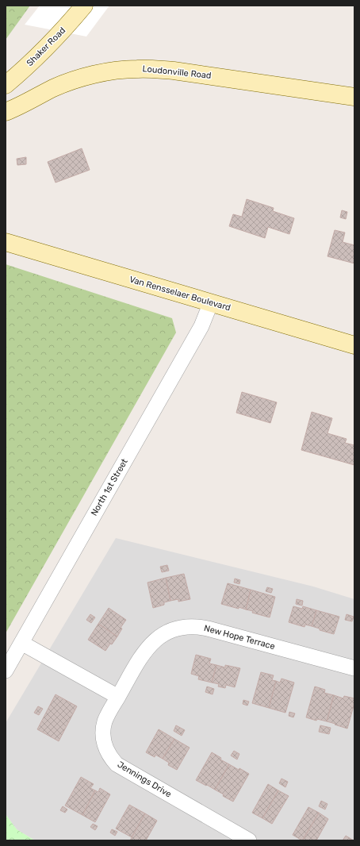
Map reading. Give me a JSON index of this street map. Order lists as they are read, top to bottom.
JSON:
{
  "streets": {
    "street": [
      "Shaker Road",
      "Loudonville Road",
      "Van Rensselaer Boulevard",
      "North 1st Street",
      "New Hope Terrace",
      "Jennings Drive"
    ]
  },
  "crossings": [
    ["Van Rensselaer Boulevard", "North 1st Street"],
    ["New Hope Terrace", "Jennings Drive"]
  ]
}
